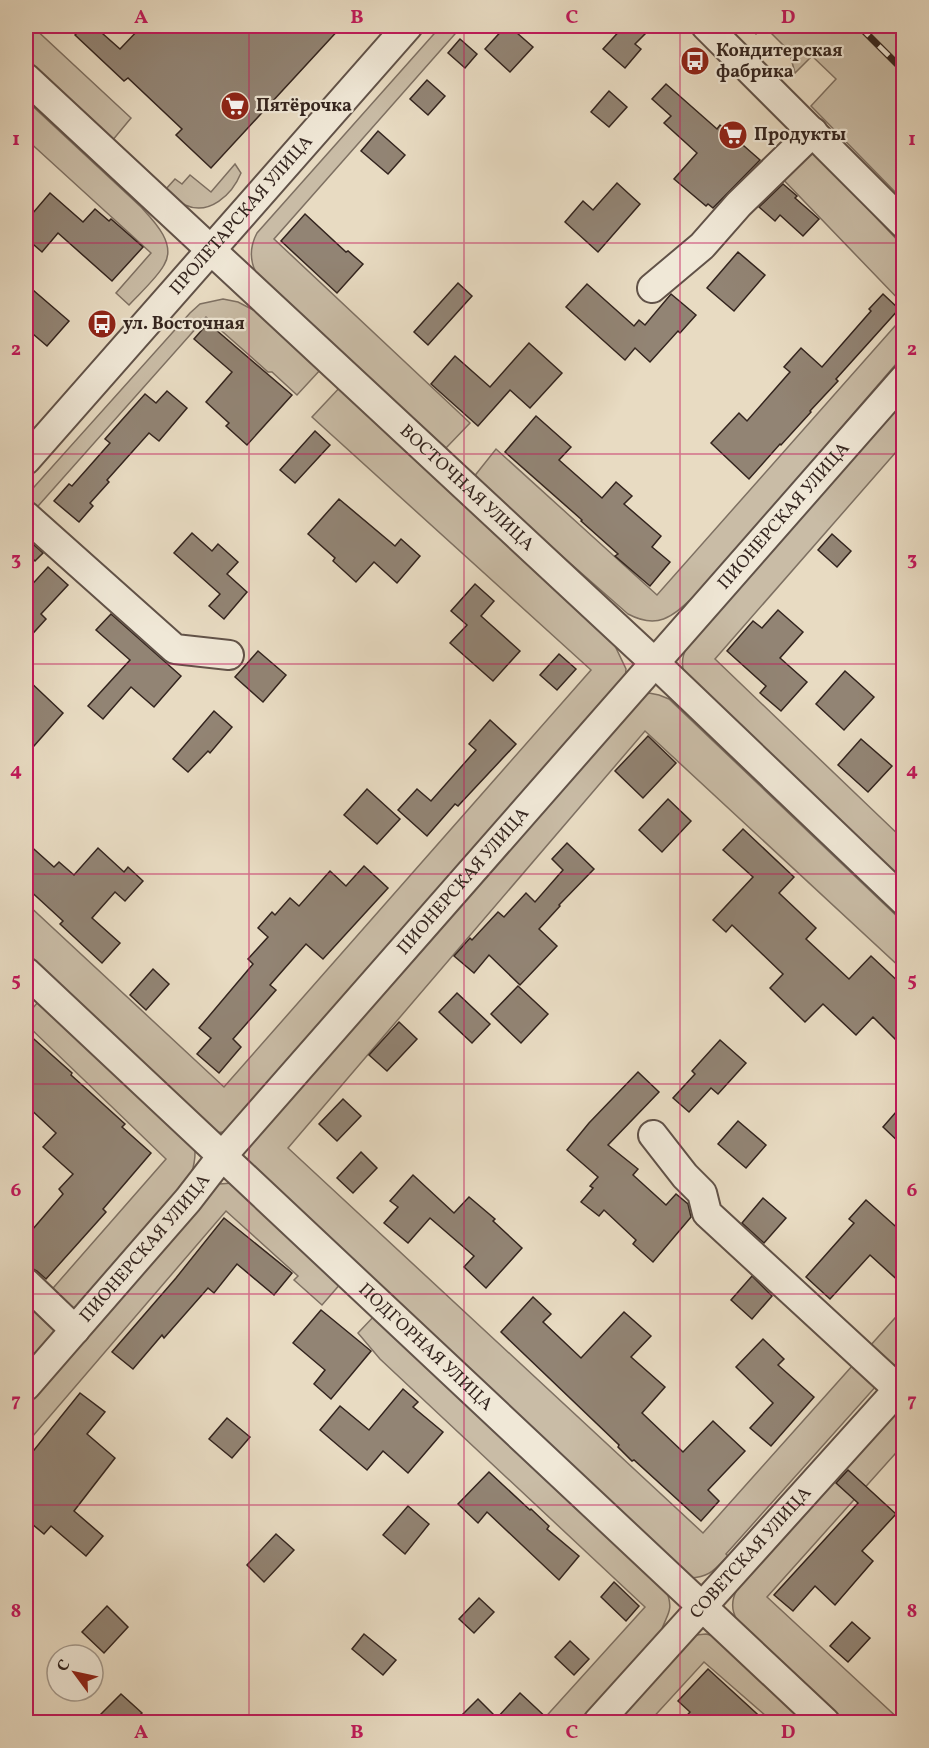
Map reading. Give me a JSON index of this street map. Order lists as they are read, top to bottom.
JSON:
{
  "streets": {
    "street": [
      "ПРОЛЕТАРСКАЯ УЛИЦА",
      "ВОСТОЧНАЯ УЛИЦА",
      "ПИОНЕРСКАЯ УЛИЦА",
      "ПОДГОРНАЯ УЛИЦА",
      "СОВЕТСКАЯ УЛИЦА"
    ]
  },
  "crossings": [
    ["ПРОЛЕТАРСКАЯ УЛИЦА", "ВОСТОЧНАЯ УЛИЦА"],
    ["ВОСТОЧНАЯ УЛИЦА", "ПИОНЕРСКАЯ УЛИЦА"],
    ["ПИОНЕРСКАЯ УЛИЦА", "ПОДГОРНАЯ УЛИЦА"],
    ["ПОДГОРНАЯ УЛИЦА", "СОВЕТСКАЯ УЛИЦА"]
  ],
  "places": {
    "bus stop": ["Кондитерская фабрика", "ул. Восточная"],
    "supermarket": ["Пятёрочка", "Продукты"]
  },
  "north": "top left",
  "grid": {
    "columns": [
      "A",
      "B",
      "C",
      "D"
    ],
    "rows": [
      "1",
      "2",
      "3",
      "4",
      "5",
      "6",
      "7",
      "8"
    ]
  }
}
